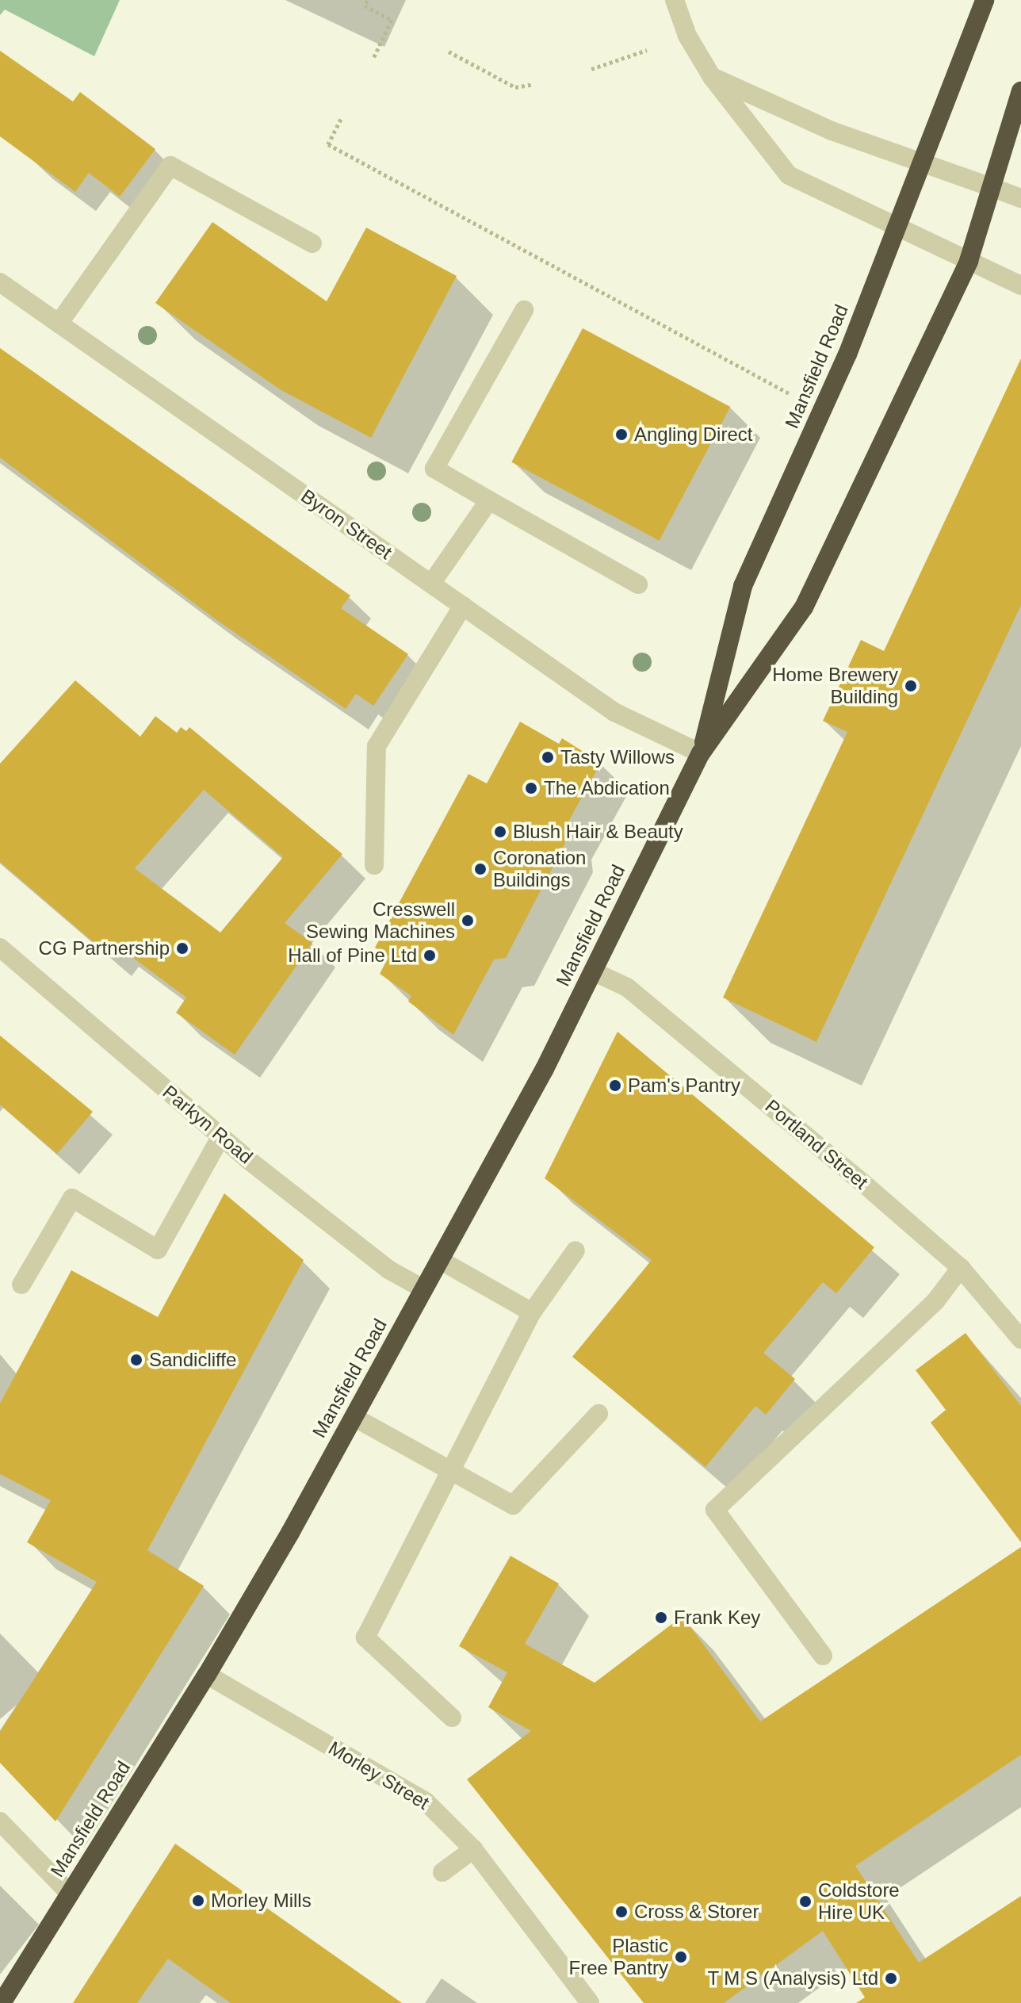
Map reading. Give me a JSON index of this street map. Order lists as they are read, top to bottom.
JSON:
{
  "streets": {
    "highway": ["Mansfield Road"],
    "street": [
      "Byron Street",
      "Parkyn Road",
      "Portland Street",
      "Morley Street"
    ]
  },
  "crossings": [
    ["Mansfield Road", "Byron Street"],
    ["Mansfield Road", "Parkyn Road"],
    ["Mansfield Road", "Portland Street"],
    ["Mansfield Road", "Morley Street"]
  ],
  "places": [
    "Angling Direct",
    "Home Brewery Building",
    "Tasty Willows",
    "The Abdication",
    "Blush Hair & Beauty",
    "Coronation Buildings",
    "Cresswell Sewing Machines",
    "CG Partnership",
    "Hall of Pine Ltd",
    "Pam's Pantry",
    "Sandicliffe",
    "Frank Key",
    "Morley Mills",
    "Coldstore Hire UK",
    "Cross & Storer",
    "Plastic Free Pantry",
    "T M S (Analysis) Ltd"
  ]
}
